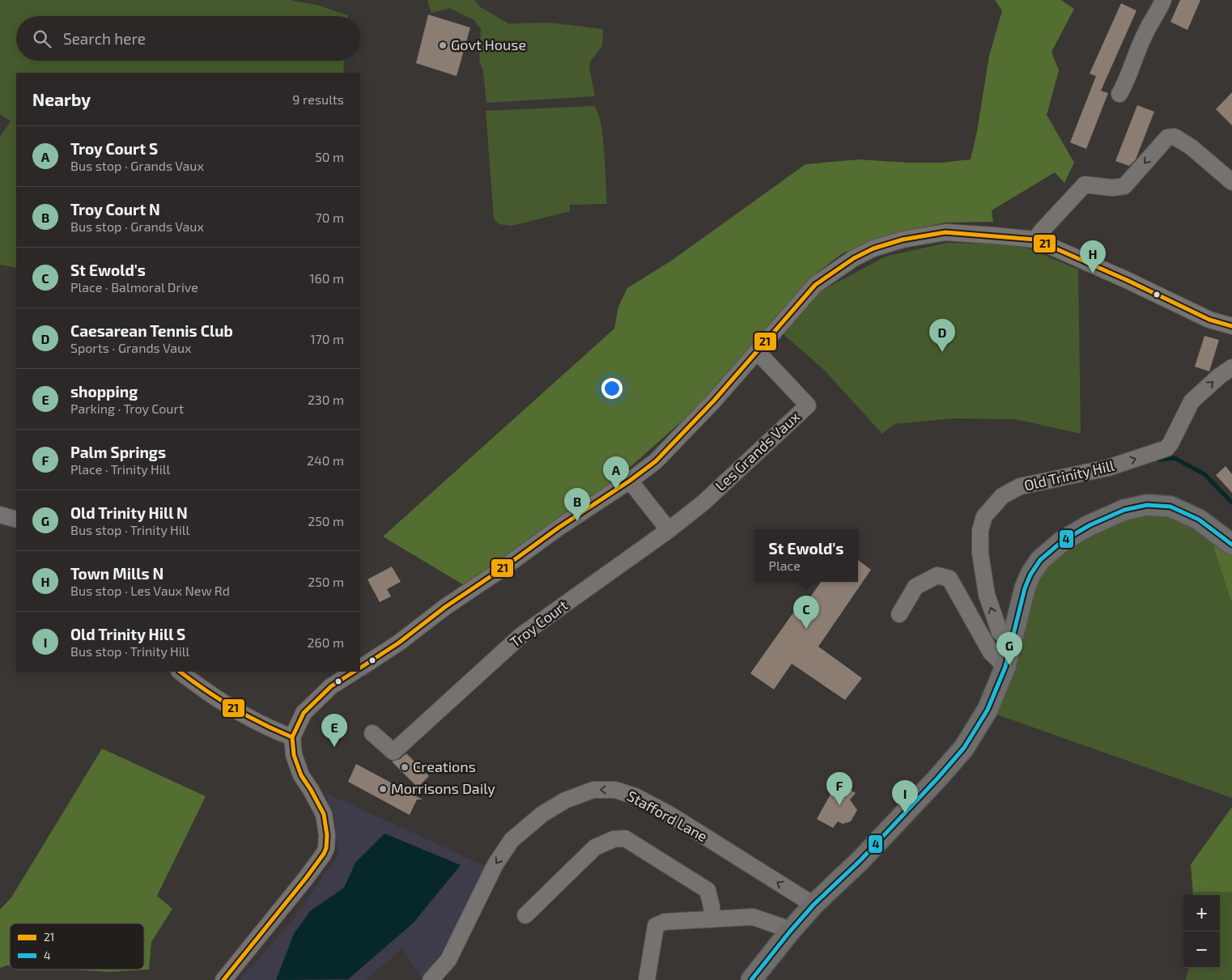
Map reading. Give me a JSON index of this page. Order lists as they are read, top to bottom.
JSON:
{
  "streets": {
    "street": [
      "Les Grands Vaux",
      "Old Trinity Hill",
      "Troy Court",
      "Stafford Lane"
    ]
  },
  "crossings": [
    ["Les Grands Vaux", "Troy Court"]
  ],
  "one_way": ["Old Trinity Hill"],
  "places": ["Govt House", "Creations", "Morrisons Daily"],
  "lines": ["transit line 21", "transit line 4"],
  "legend": ["21", "4"],
  "page": {
    "search": "Search here",
    "heading": ["Nearby", "9 results"],
    "list": [
      {
        "mark": "A",
        "name": "Troy Court S",
        "note": "Bus stop · Grands Vaux",
        "value": "50 m"
      },
      {
        "mark": "B",
        "name": "Troy Court N",
        "note": "Bus stop · Grands Vaux",
        "value": "70 m"
      },
      {
        "mark": "C",
        "name": "St Ewold's",
        "note": "Place · Balmoral Drive",
        "value": "160 m"
      },
      {
        "mark": "D",
        "name": "Caesarean Tennis Club",
        "note": "Sports · Grands Vaux",
        "value": "170 m"
      },
      {
        "mark": "E",
        "name": "shopping",
        "note": "Parking · Troy Court",
        "value": "230 m"
      },
      {
        "mark": "F",
        "name": "Palm Springs",
        "note": "Place · Trinity Hill",
        "value": "240 m"
      },
      {
        "mark": "G",
        "name": "Old Trinity Hill N",
        "note": "Bus stop · Trinity Hill",
        "value": "250 m"
      },
      {
        "mark": "H",
        "name": "Town Mills N",
        "note": "Bus stop · Les Vaux New Rd",
        "value": "250 m"
      },
      {
        "mark": "I",
        "name": "Old Trinity Hill S",
        "note": "Bus stop · Trinity Hill",
        "value": "260 m"
      }
    ],
    "pins": [
      "H",
      "D",
      "A",
      "B",
      "C",
      "G",
      "E",
      "F",
      "I"
    ],
    "popup": ["St Ewold's", "Place"],
    "map_buttons": ["+", "−"]
  }
}
